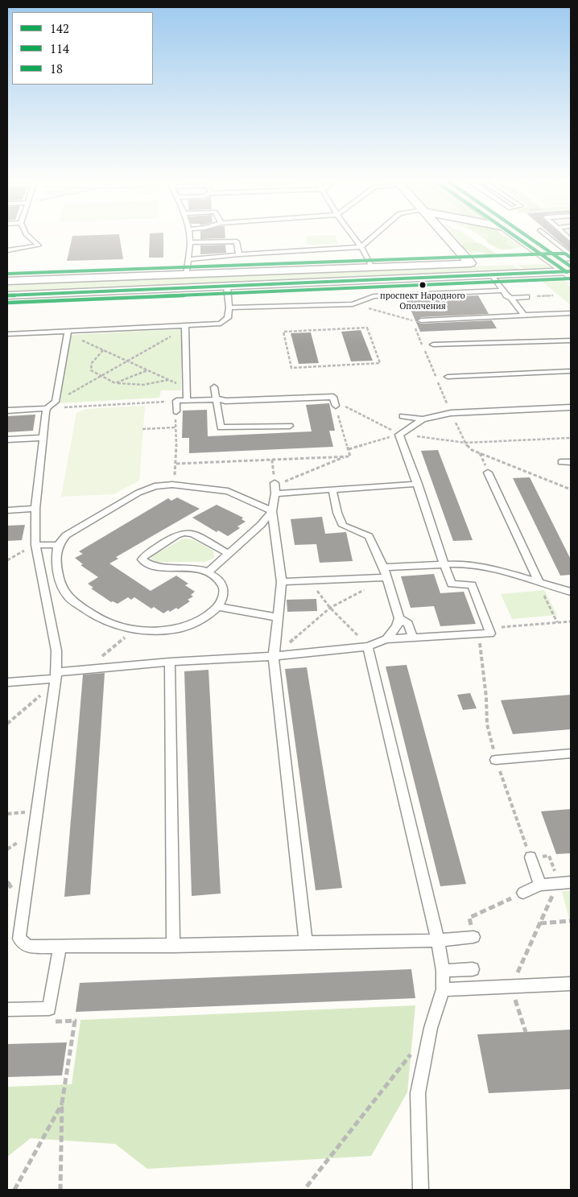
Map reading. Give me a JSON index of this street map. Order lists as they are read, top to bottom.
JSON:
{
  "places": ["проспект Народного Ополчения"],
  "lines": ["transit line 142", "transit line 114", "transit line 18"],
  "legend": ["142", "114", "18"]
}
